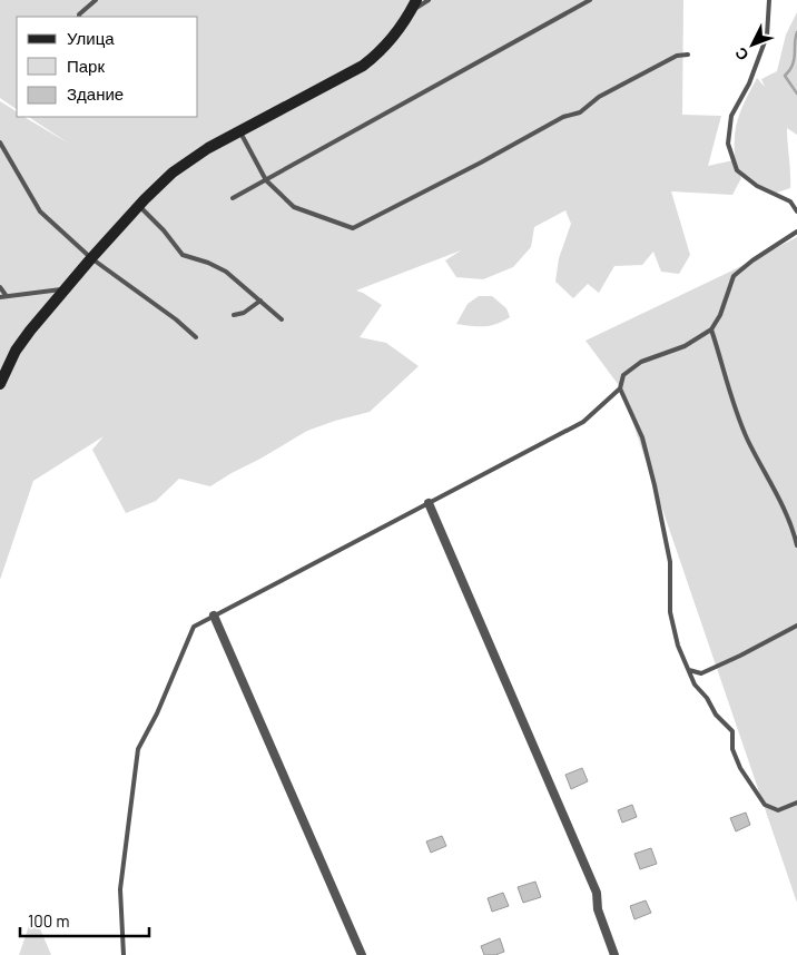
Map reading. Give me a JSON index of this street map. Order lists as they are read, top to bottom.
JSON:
{
  "legend": ["Улица", "Парк", "Здание"],
  "scale_bar": "100 m",
  "north": "bottom left"
}
